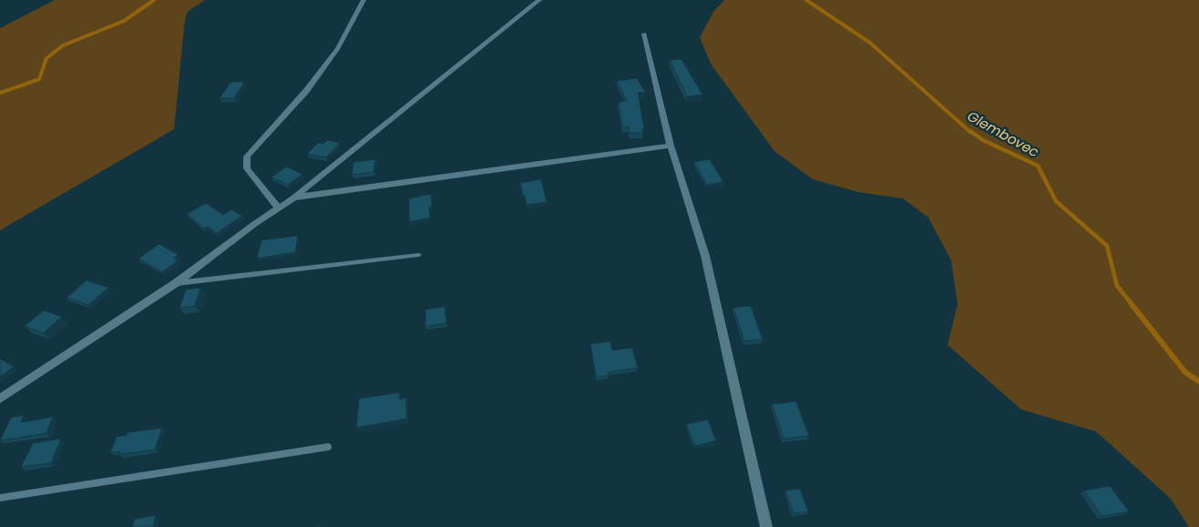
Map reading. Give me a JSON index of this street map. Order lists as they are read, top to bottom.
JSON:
{
  "water": ["Glembovec"]
}
